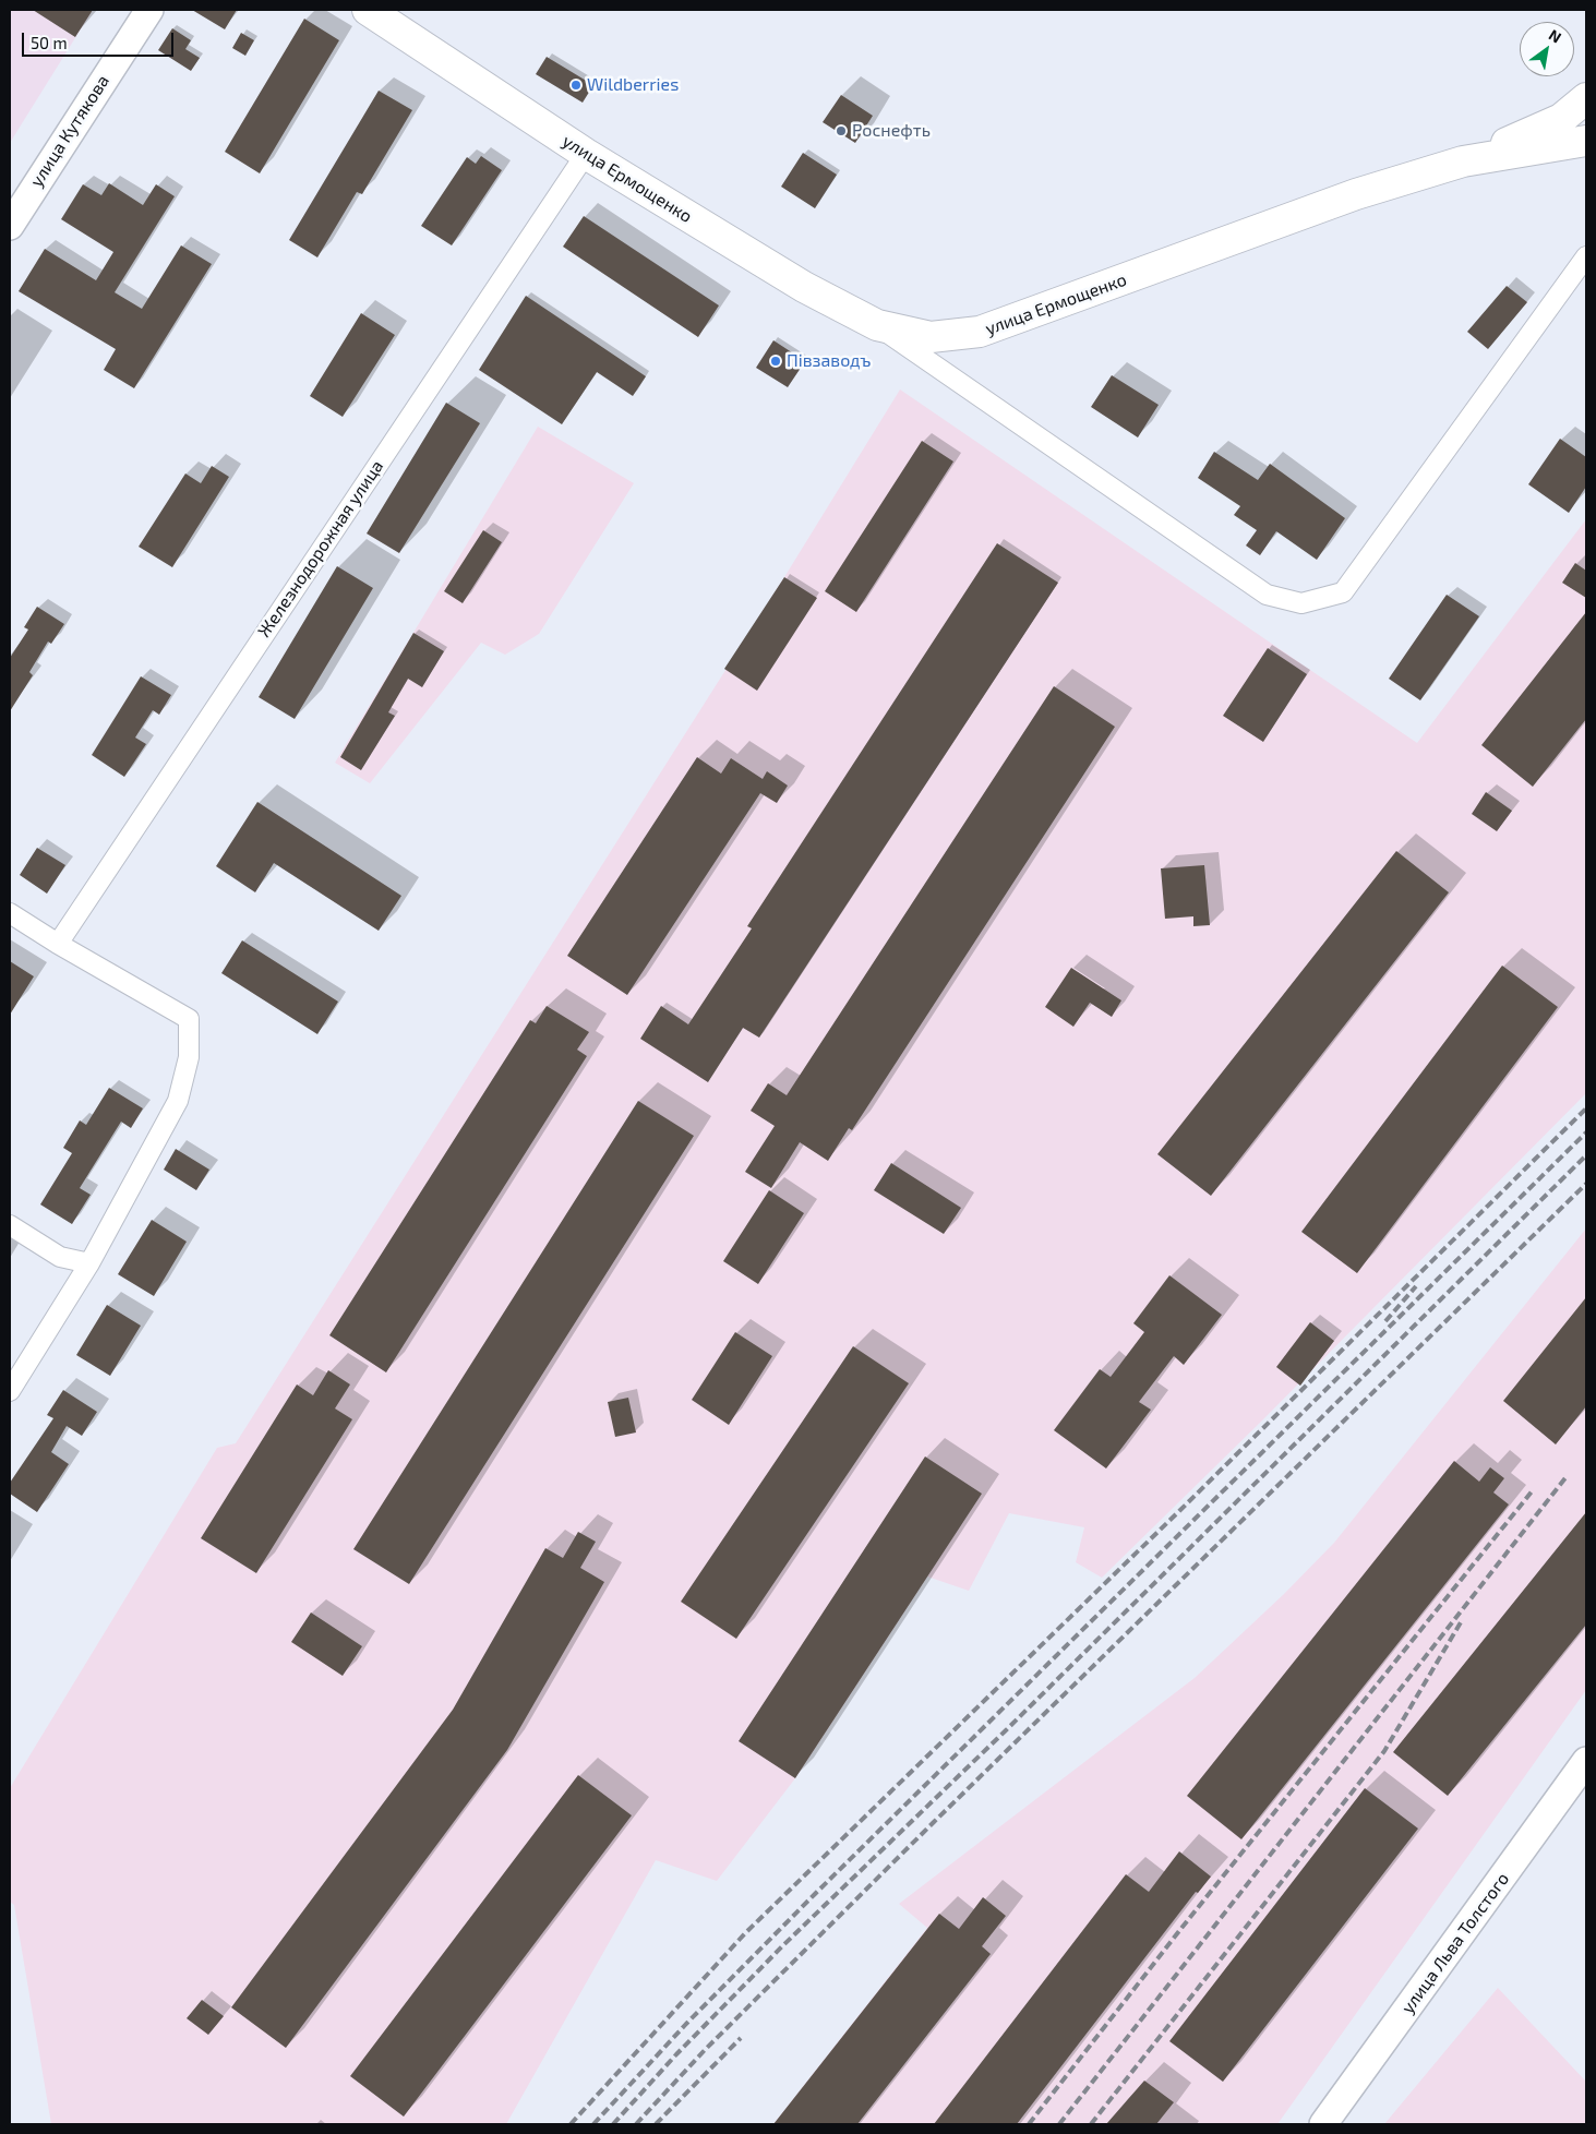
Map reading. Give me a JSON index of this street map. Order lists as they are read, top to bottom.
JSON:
{
  "streets": {
    "highway": ["улица Ермощенко"],
    "street": ["улица Кутякова", "Железнодорожная улица", "улица Льва Толстого"]
  },
  "crossings": [
    ["улица Ермощенко", "Железнодорожная улица"]
  ],
  "places": ["Wildberries", "Роснефть", "Пiвзаводъ"],
  "scale_bar": "50 m",
  "north": "top right"
}
